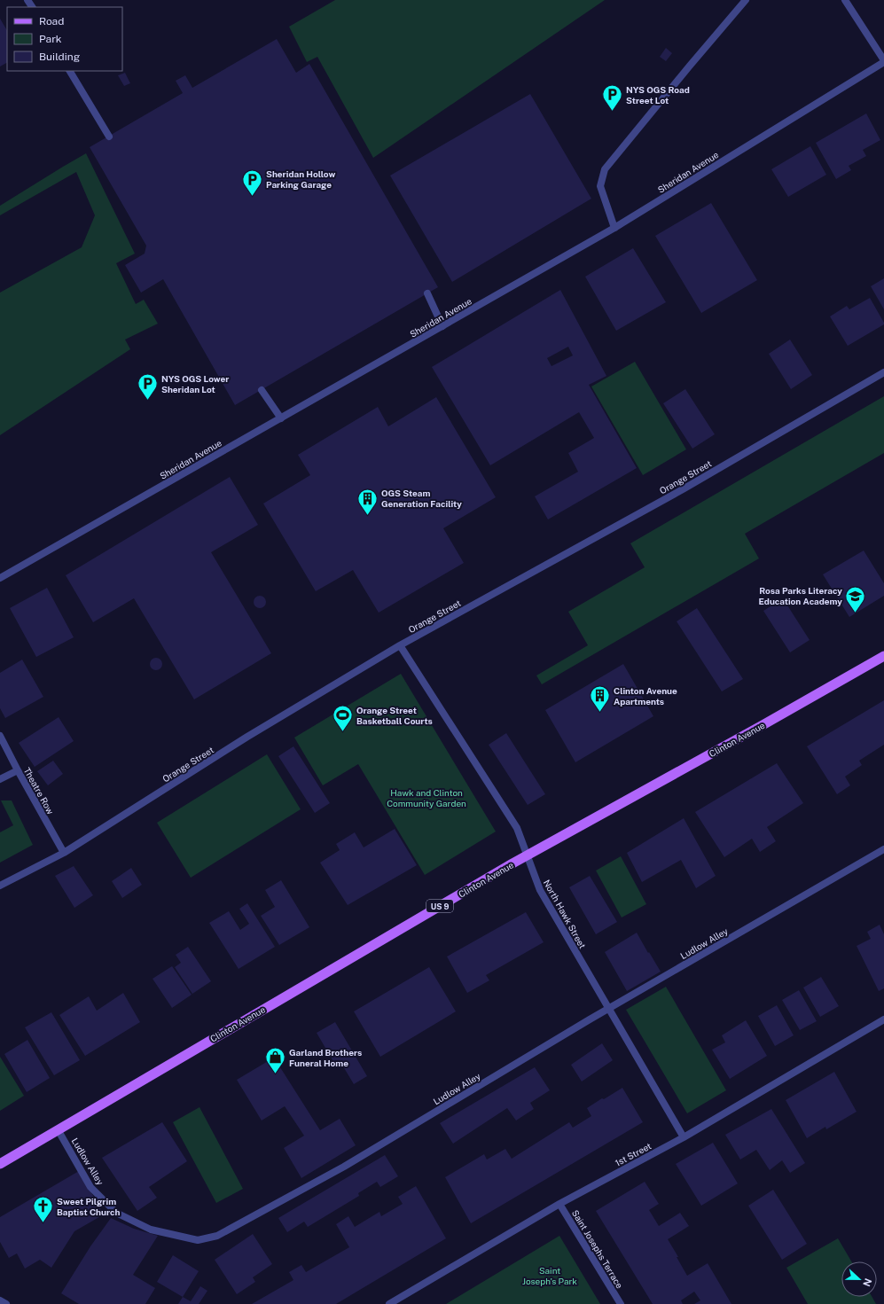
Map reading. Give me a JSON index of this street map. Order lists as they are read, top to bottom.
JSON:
{
  "streets": {
    "main road": ["Clinton Avenue", "US 9"],
    "street": [
      "Sheridan Avenue",
      "Orange Street",
      "Theatre Row",
      "North Hawk Street",
      "Ludlow Alley",
      "1st Street",
      "Saint Josephs Terrace"
    ]
  },
  "crossings": [
    ["Orange Street", "Theatre Row"],
    ["Orange Street", "North Hawk Street"],
    ["Clinton Avenue", "North Hawk Street"],
    ["Clinton Avenue", "Ludlow Alley"],
    ["North Hawk Street", "Ludlow Alley"],
    ["North Hawk Street", "1st Street"],
    ["1st Street", "Saint Josephs Terrace"]
  ],
  "parks": ["Hawk and Clinton Community Garden", "Saint Joseph's Park"],
  "places": {
    "parking": ["NYS OGS Road Street Lot", "Sheridan Hollow Parking Garage", "NYS OGS Lower Sheridan Lot"],
    "building": ["OGS Steam Generation Facility", "Clinton Avenue Apartments"],
    "school or university": ["Rosa Parks Literacy Education Academy"],
    "sports": ["Orange Street Basketball Courts"],
    "shop": ["Garland Brothers Funeral Home"],
    "church": ["Sweet Pilgrim Baptist Church"]
  },
  "legend": ["Road", "Park", "Building"],
  "north": "right"
}
